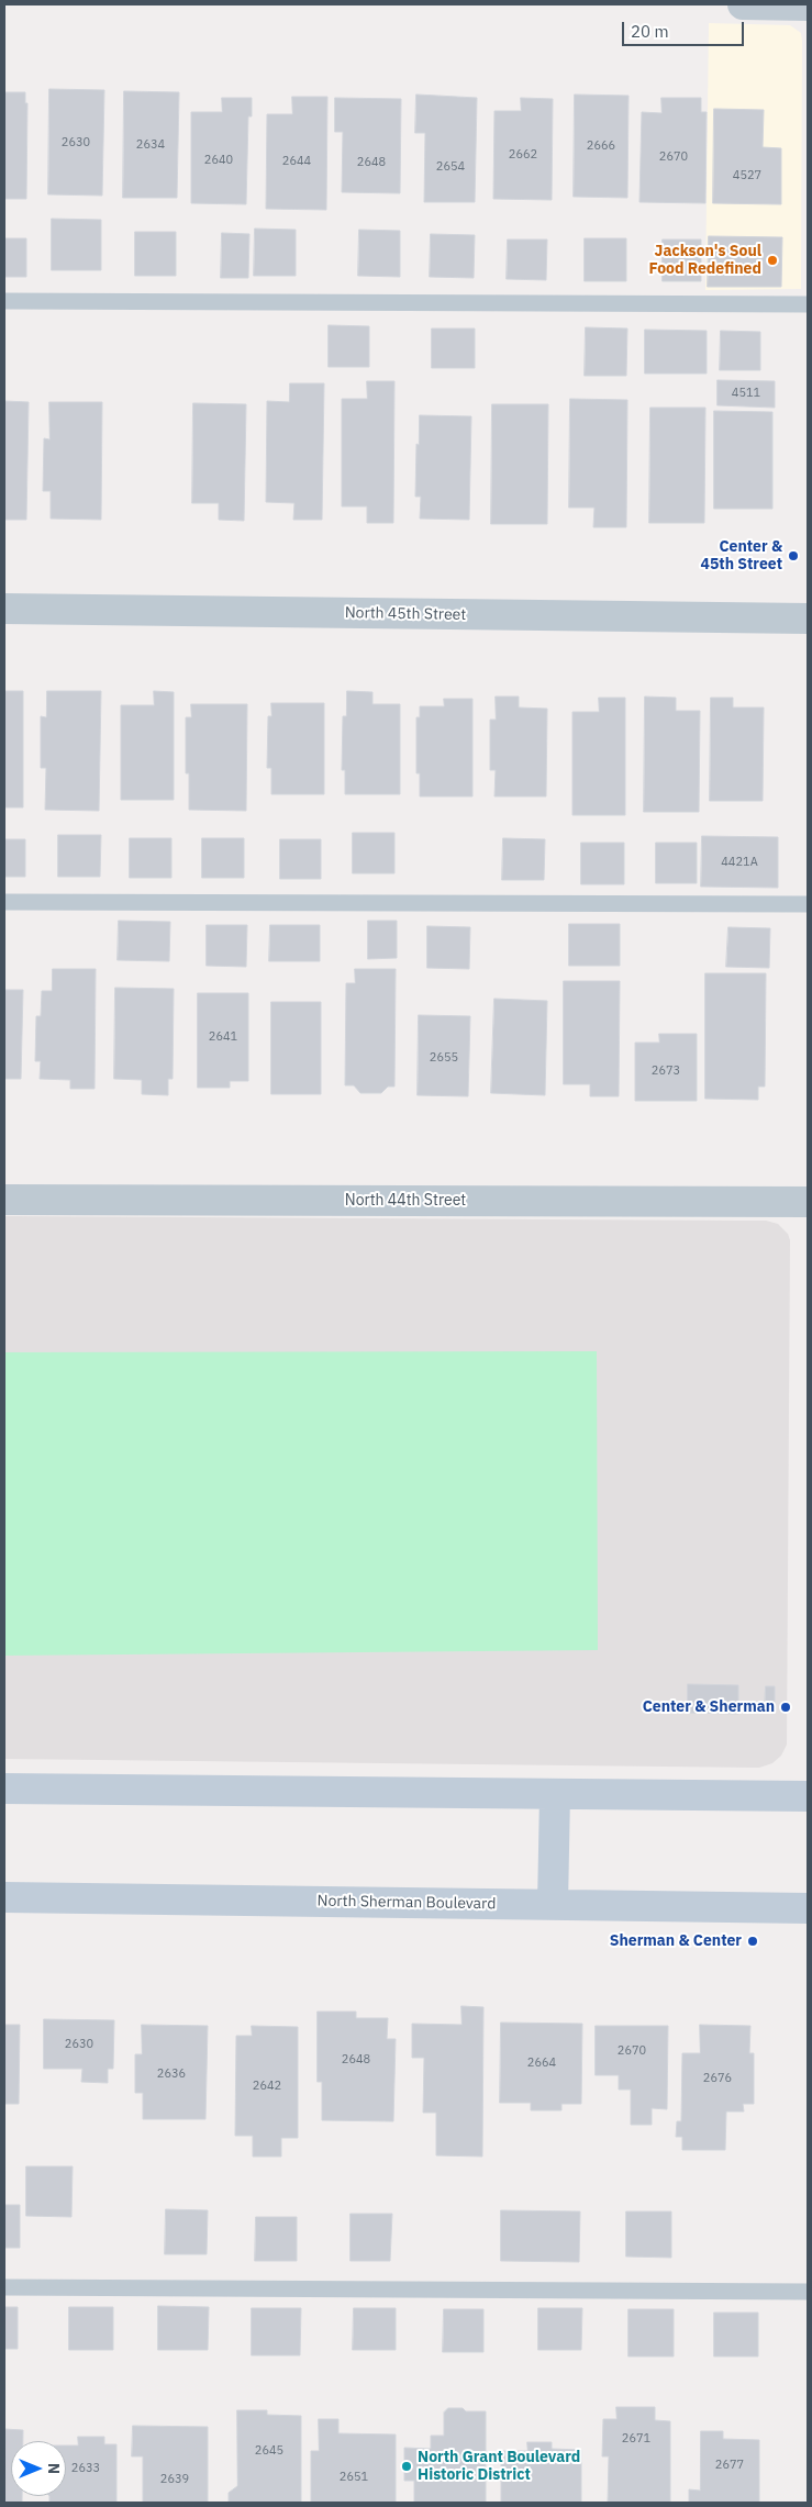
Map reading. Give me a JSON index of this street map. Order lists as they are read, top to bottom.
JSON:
{
  "streets": {
    "main road": ["North Sherman Boulevard"],
    "street": ["North 45th Street", "North 44th Street"]
  },
  "places": [
    "Jackson's Soul Food Redefined",
    "Center & 45th Street",
    "Center & Sherman",
    "Sherman & Center",
    "North Grant Boulevard Historic District"
  ],
  "house_numbers": [
    "2630",
    "2634",
    "2666",
    "2662",
    "2670",
    "2640",
    "2644",
    "2648",
    "2654",
    "4527",
    "4511",
    "4421A",
    "2641",
    "2655",
    "2673",
    "2630",
    "2670",
    "2648",
    "2664",
    "2636",
    "2676",
    "2642",
    "2671",
    "2645",
    "2677",
    "2633",
    "2651",
    "2639"
  ],
  "scale_bar": "20 m",
  "north": "right"
}
